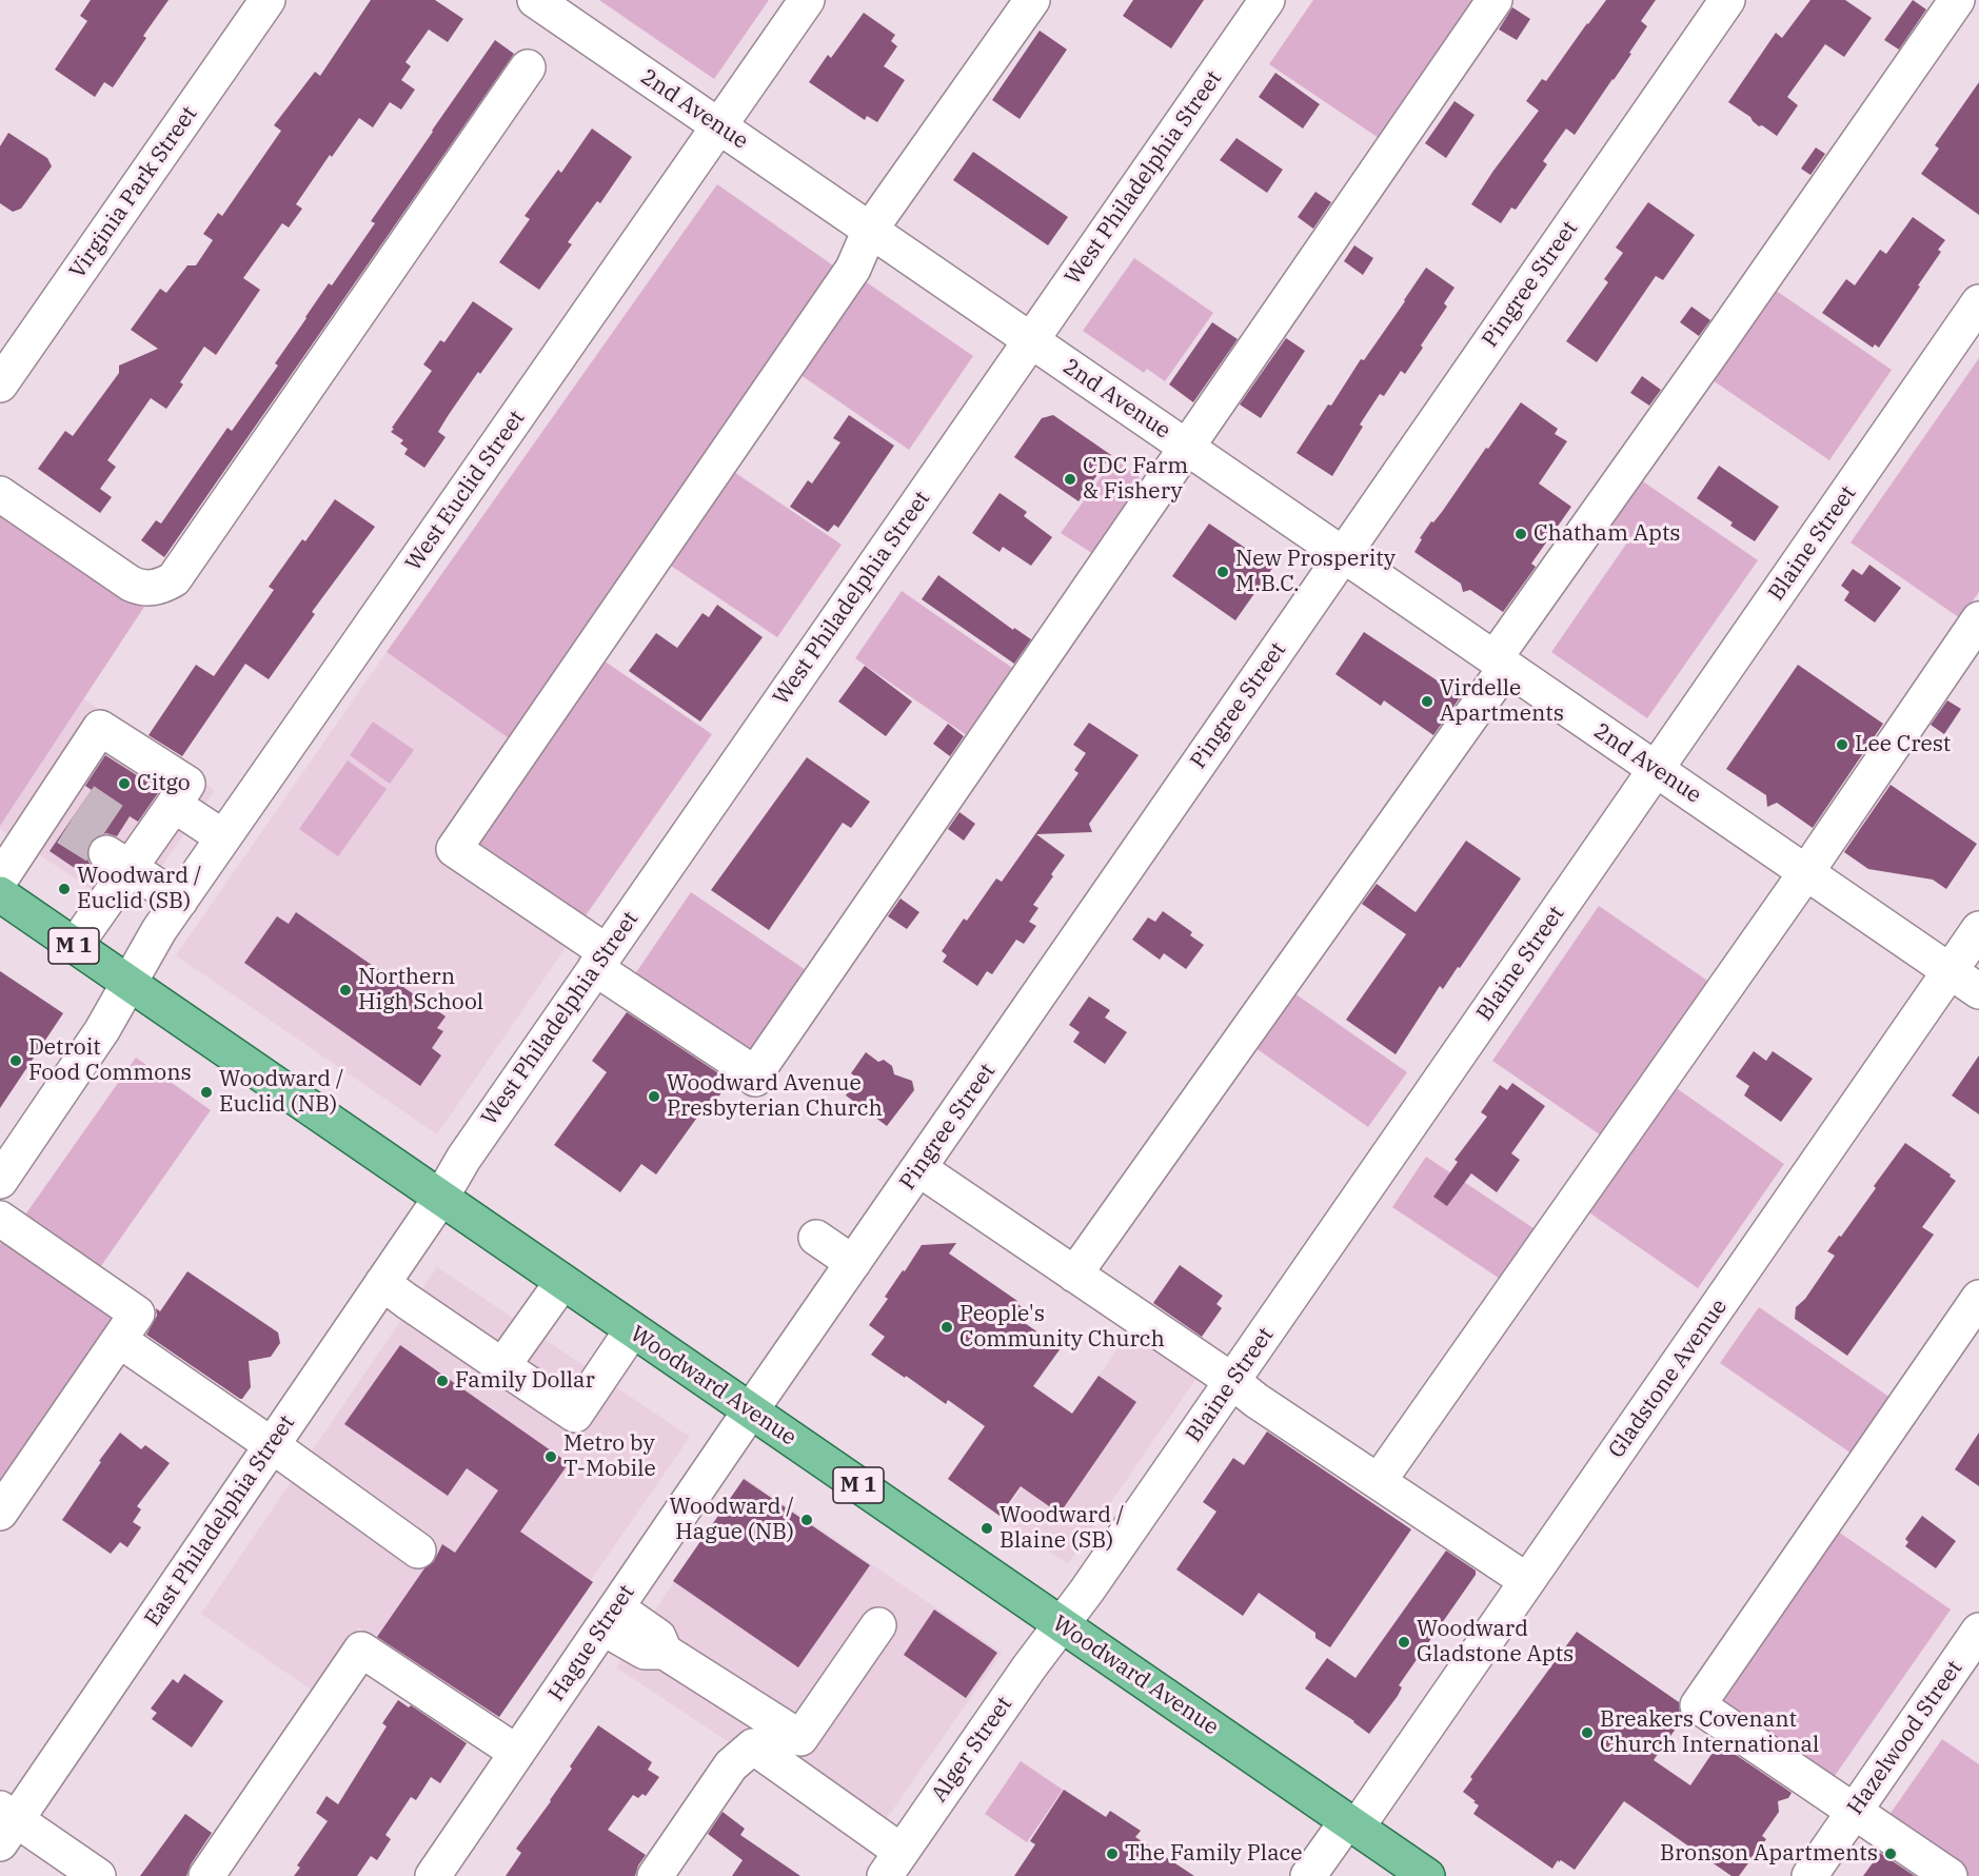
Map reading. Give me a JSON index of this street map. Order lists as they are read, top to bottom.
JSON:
{
  "streets": {
    "main road": ["M 1", "Woodward Avenue"],
    "street": [
      "2nd Avenue",
      "West Philadelphia Street",
      "Virginia Park Street",
      "Pingree Street",
      "West Euclid Street",
      "Blaine Street",
      "Gladstone Avenue",
      "East Philadelphia Street",
      "Hague Street",
      "Hazelwood Street",
      "Alger Street"
    ]
  },
  "crossings": [
    ["2nd Avenue", "West Philadelphia Street"],
    ["2nd Avenue", "Pingree Street"],
    ["2nd Avenue", "West Euclid Street"],
    ["2nd Avenue", "Blaine Street"],
    ["2nd Avenue", "Gladstone Avenue"],
    ["West Philadelphia Street", "Woodward Avenue"],
    ["West Philadelphia Street", "East Philadelphia Street"],
    ["Pingree Street", "Woodward Avenue"],
    ["Pingree Street", "Hague Street"],
    ["West Euclid Street", "Woodward Avenue"],
    ["Blaine Street", "Woodward Avenue"],
    ["Blaine Street", "Alger Street"],
    ["Gladstone Avenue", "Woodward Avenue"],
    ["Woodward Avenue", "East Philadelphia Street"],
    ["Woodward Avenue", "Hague Street"],
    ["Woodward Avenue", "Alger Street"]
  ],
  "places": [
    "CDC Farm & Fishery",
    "Chatham Apts",
    "New Prosperity M.B.C.",
    "Virdelle Apartments",
    "Lee Crest",
    "Citgo",
    "Woodward / Euclid (SB)",
    "Northern High School",
    "Detroit Food Commons",
    "Woodward / Euclid (NB)",
    "Woodward Avenue Presbyterian Church",
    "People's Community Church",
    "Family Dollar",
    "Metro by T-Mobile",
    "Woodward / Hague (NB)",
    "Woodward / Blaine (SB)",
    "Woodward Gladstone Apts",
    "Breakers Covenant Church International",
    "The Family Place",
    "Bronson Apartments"
  ]
}
